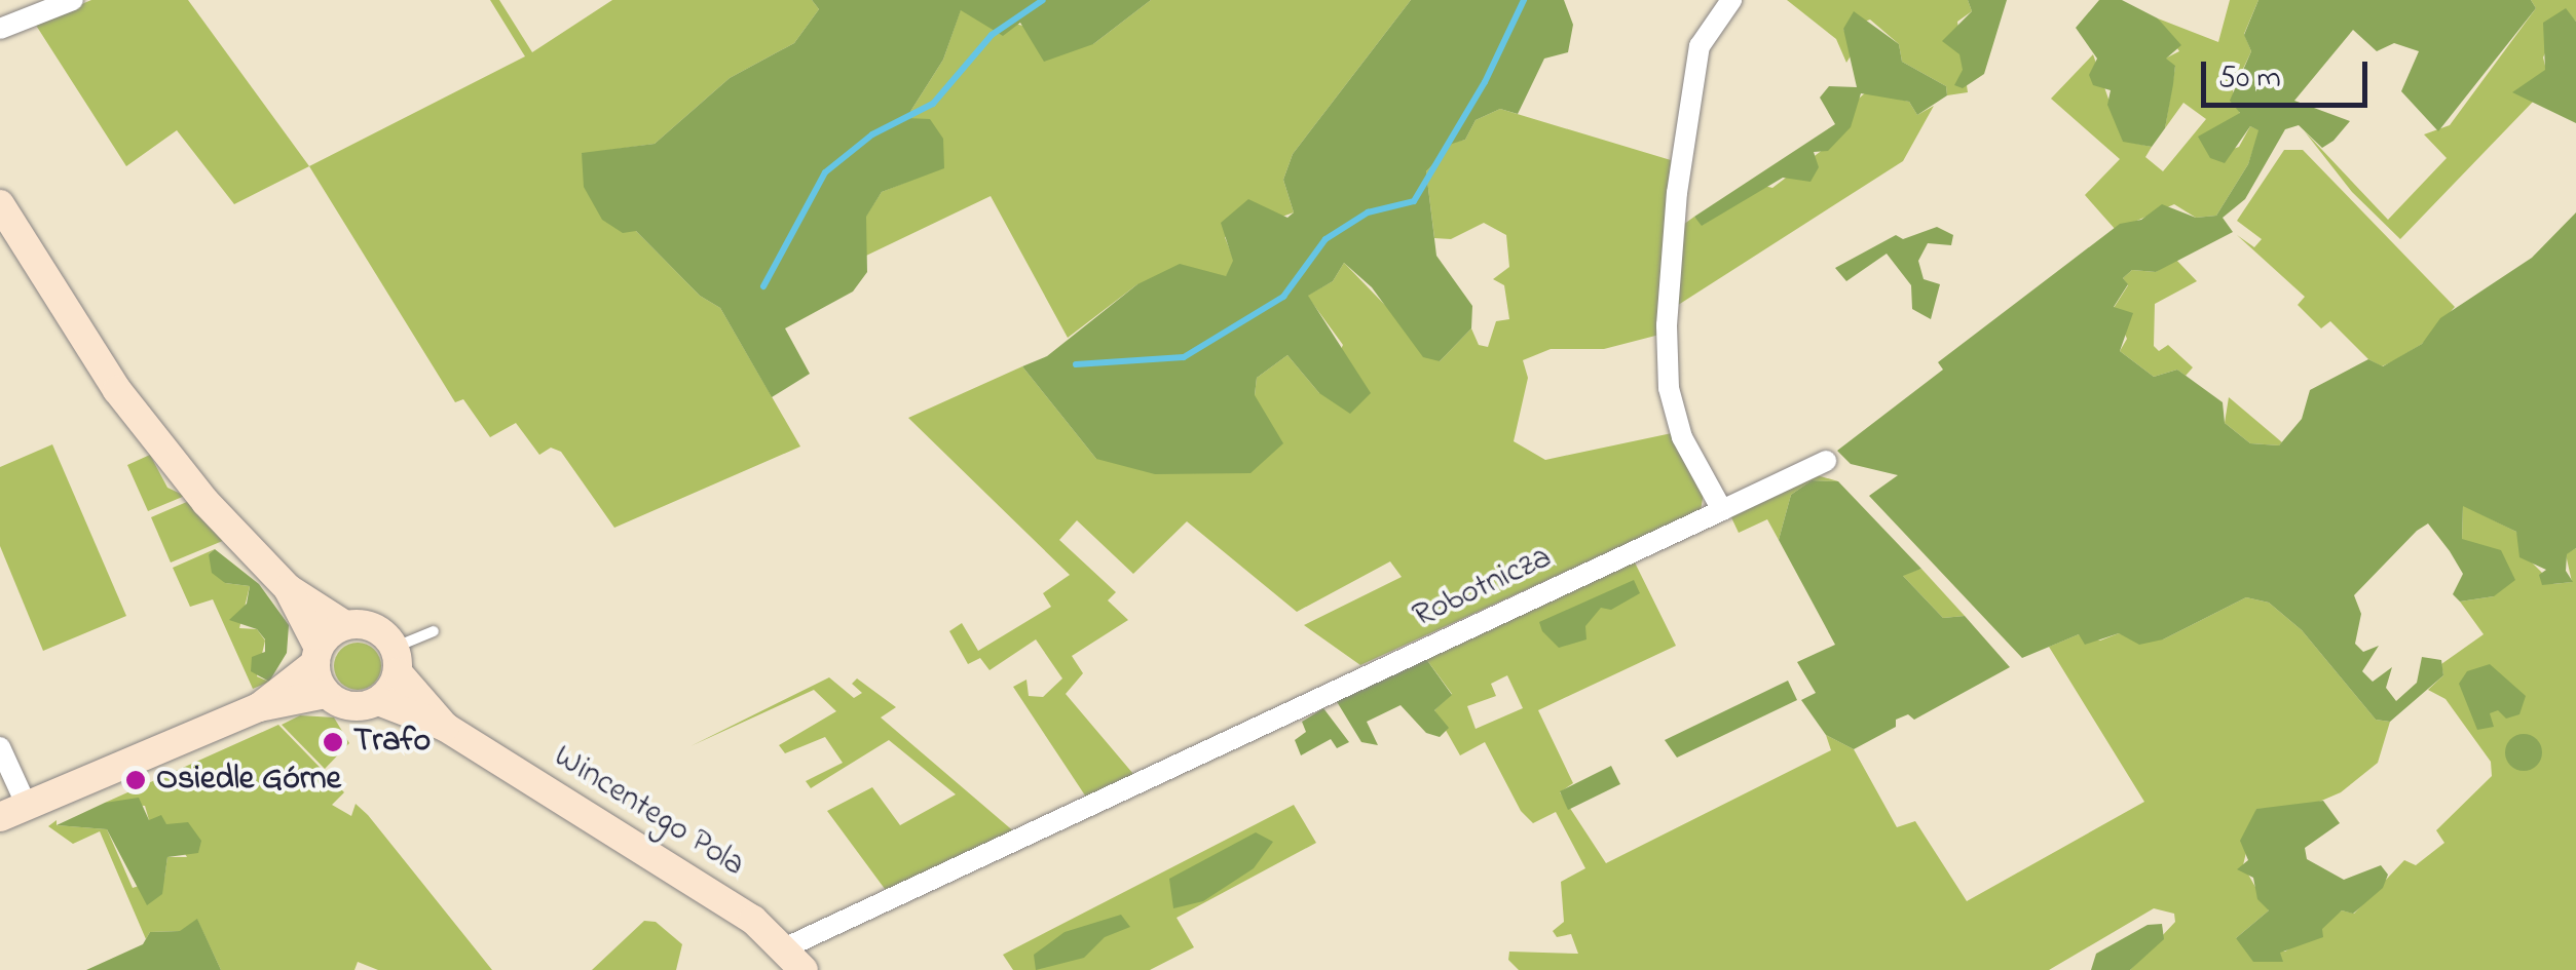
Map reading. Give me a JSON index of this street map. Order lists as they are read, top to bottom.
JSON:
{
  "streets": {
    "street": ["Robotnicza", "Wincentego Pola"]
  },
  "crossings": [
    ["Robotnicza", "Wincentego Pola"]
  ],
  "places": ["Trafo", "Osiedle Górne"],
  "scale_bar": "50 m"
}
